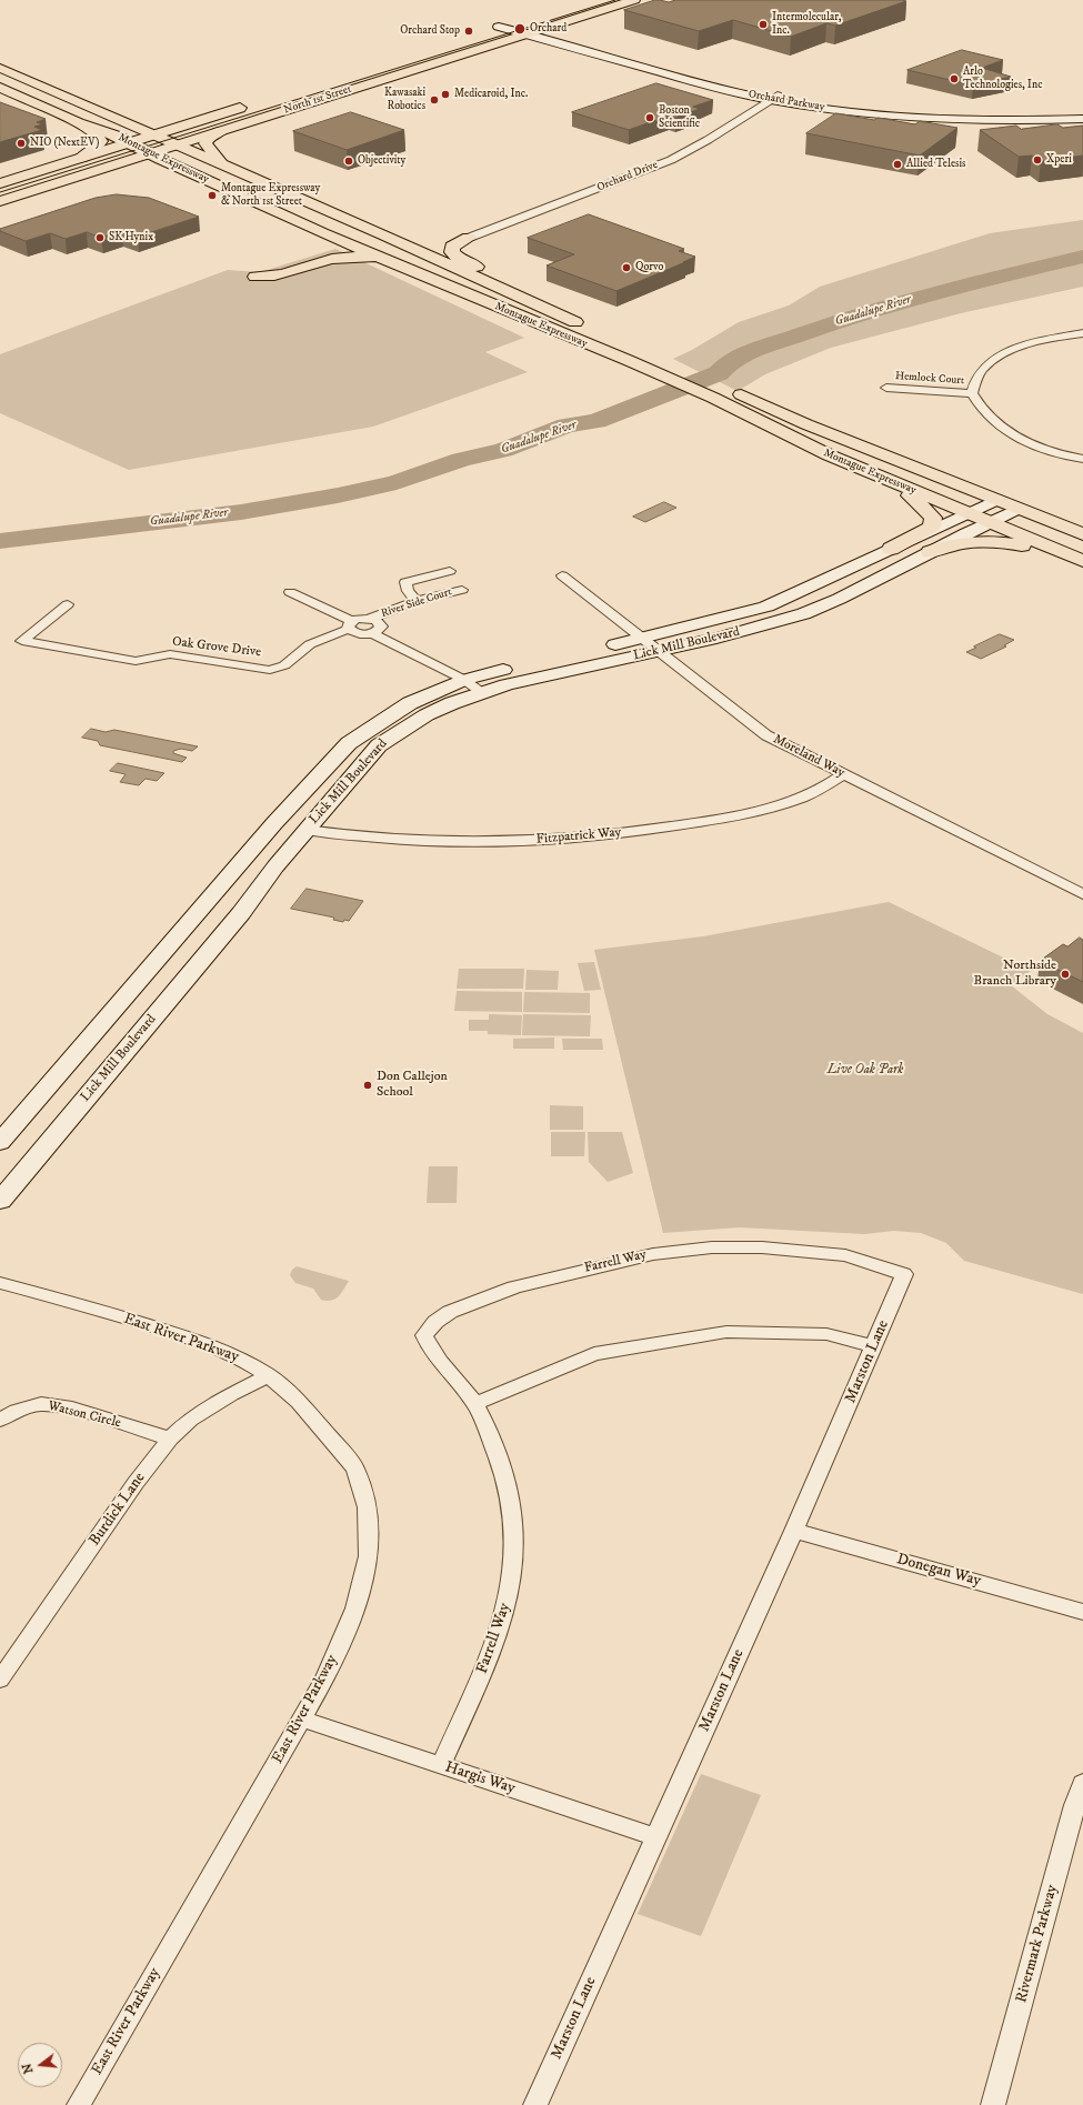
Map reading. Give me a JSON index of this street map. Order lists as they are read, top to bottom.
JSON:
{
  "streets": {
    "main road": [
      "North 1st Street",
      "Orchard Parkway",
      "Montague Expressway",
      "Lick Mill Boulevard"
    ],
    "street": [
      "Orchard Drive",
      "Hemlock Court",
      "River Side Court",
      "Oak Grove Drive",
      "Moreland Way",
      "Fitzpatrick Way",
      "Farrell Way",
      "East River Parkway",
      "Marston Lane",
      "Watson Circle",
      "Burdick Lane",
      "Donegan Way",
      "Hargis Way",
      "Rivermark Parkway"
    ]
  },
  "crossings": [
    ["North 1st Street", "Orchard Parkway"],
    ["North 1st Street", "Montague Expressway"],
    ["Orchard Parkway", "Orchard Drive"],
    ["Montague Expressway", "Lick Mill Boulevard"],
    ["River Side Court", "Oak Grove Drive"],
    ["Lick Mill Boulevard", "Moreland Way"],
    ["Lick Mill Boulevard", "Fitzpatrick Way"],
    ["Moreland Way", "Fitzpatrick Way"],
    ["Farrell Way", "Marston Lane"],
    ["Farrell Way", "Hargis Way"],
    ["East River Parkway", "Burdick Lane"],
    ["East River Parkway", "Hargis Way"],
    ["Marston Lane", "Donegan Way"],
    ["Marston Lane", "Hargis Way"],
    ["Watson Circle", "Burdick Lane"]
  ],
  "water": ["Guadalupe River"],
  "parks": ["Live Oak Park"],
  "places": [
    "Intermolecular, Inc.",
    "Orchard",
    "Orchard Stop",
    "Arlo Technologies, Inc",
    "Medicaroid, Inc.",
    "Kawasaki Robotics",
    "Boston Scientific",
    "NIO (NextEV)",
    "Xperi",
    "Objectivity",
    "Allied Telesis",
    "Montague Expressway & North 1st Street",
    "SK Hynix",
    "Qorvo",
    "Northside Branch Library",
    "Don Callejon School"
  ],
  "north": "left"
}
